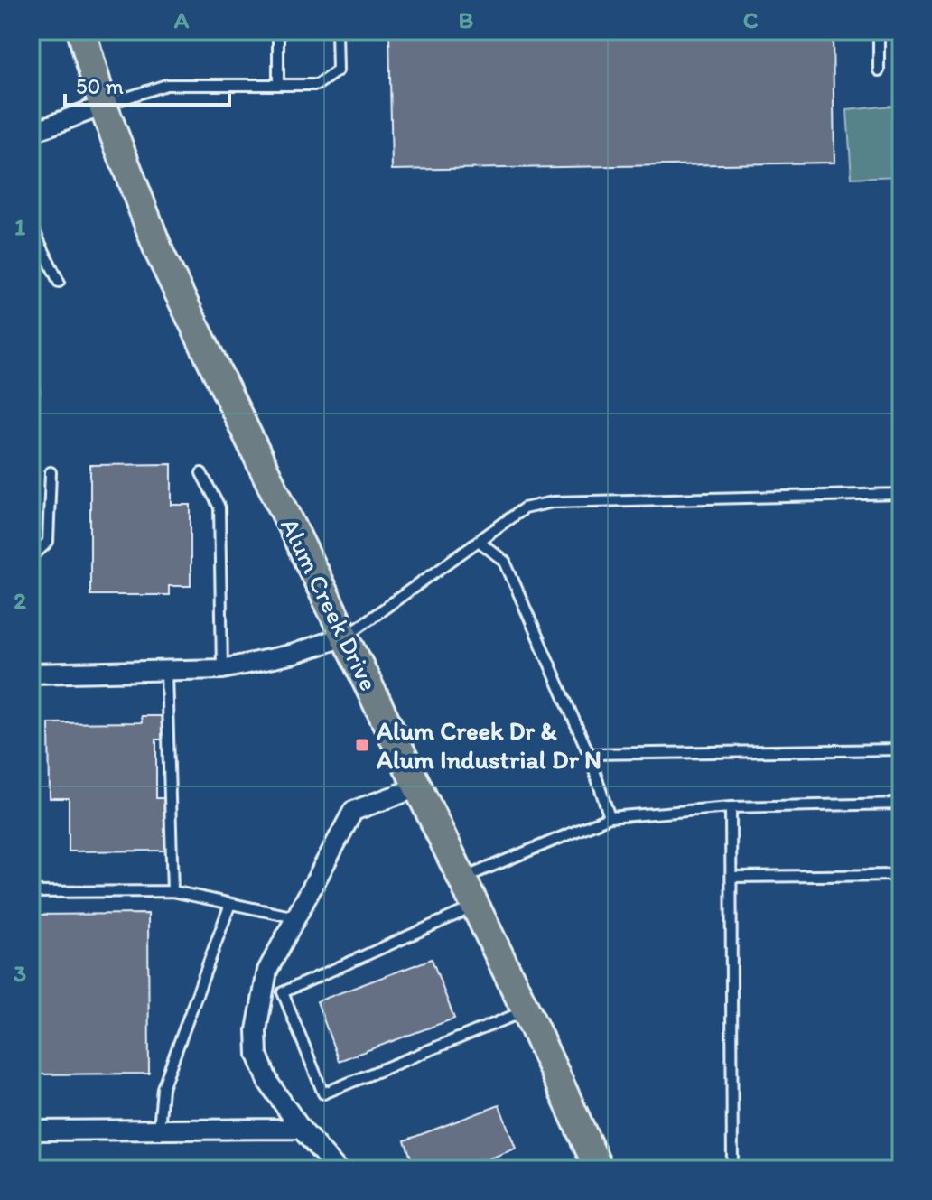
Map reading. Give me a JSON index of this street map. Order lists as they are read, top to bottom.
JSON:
{
  "streets": {
    "main road": ["Alum Creek Drive"]
  },
  "places": {
    "transit": ["Alum Creek Dr & Alum Industrial Dr N"]
  },
  "scale_bar": "50 m",
  "grid": {
    "columns": ["A", "B", "C"],
    "rows": ["1", "2", "3"]
  }
}
